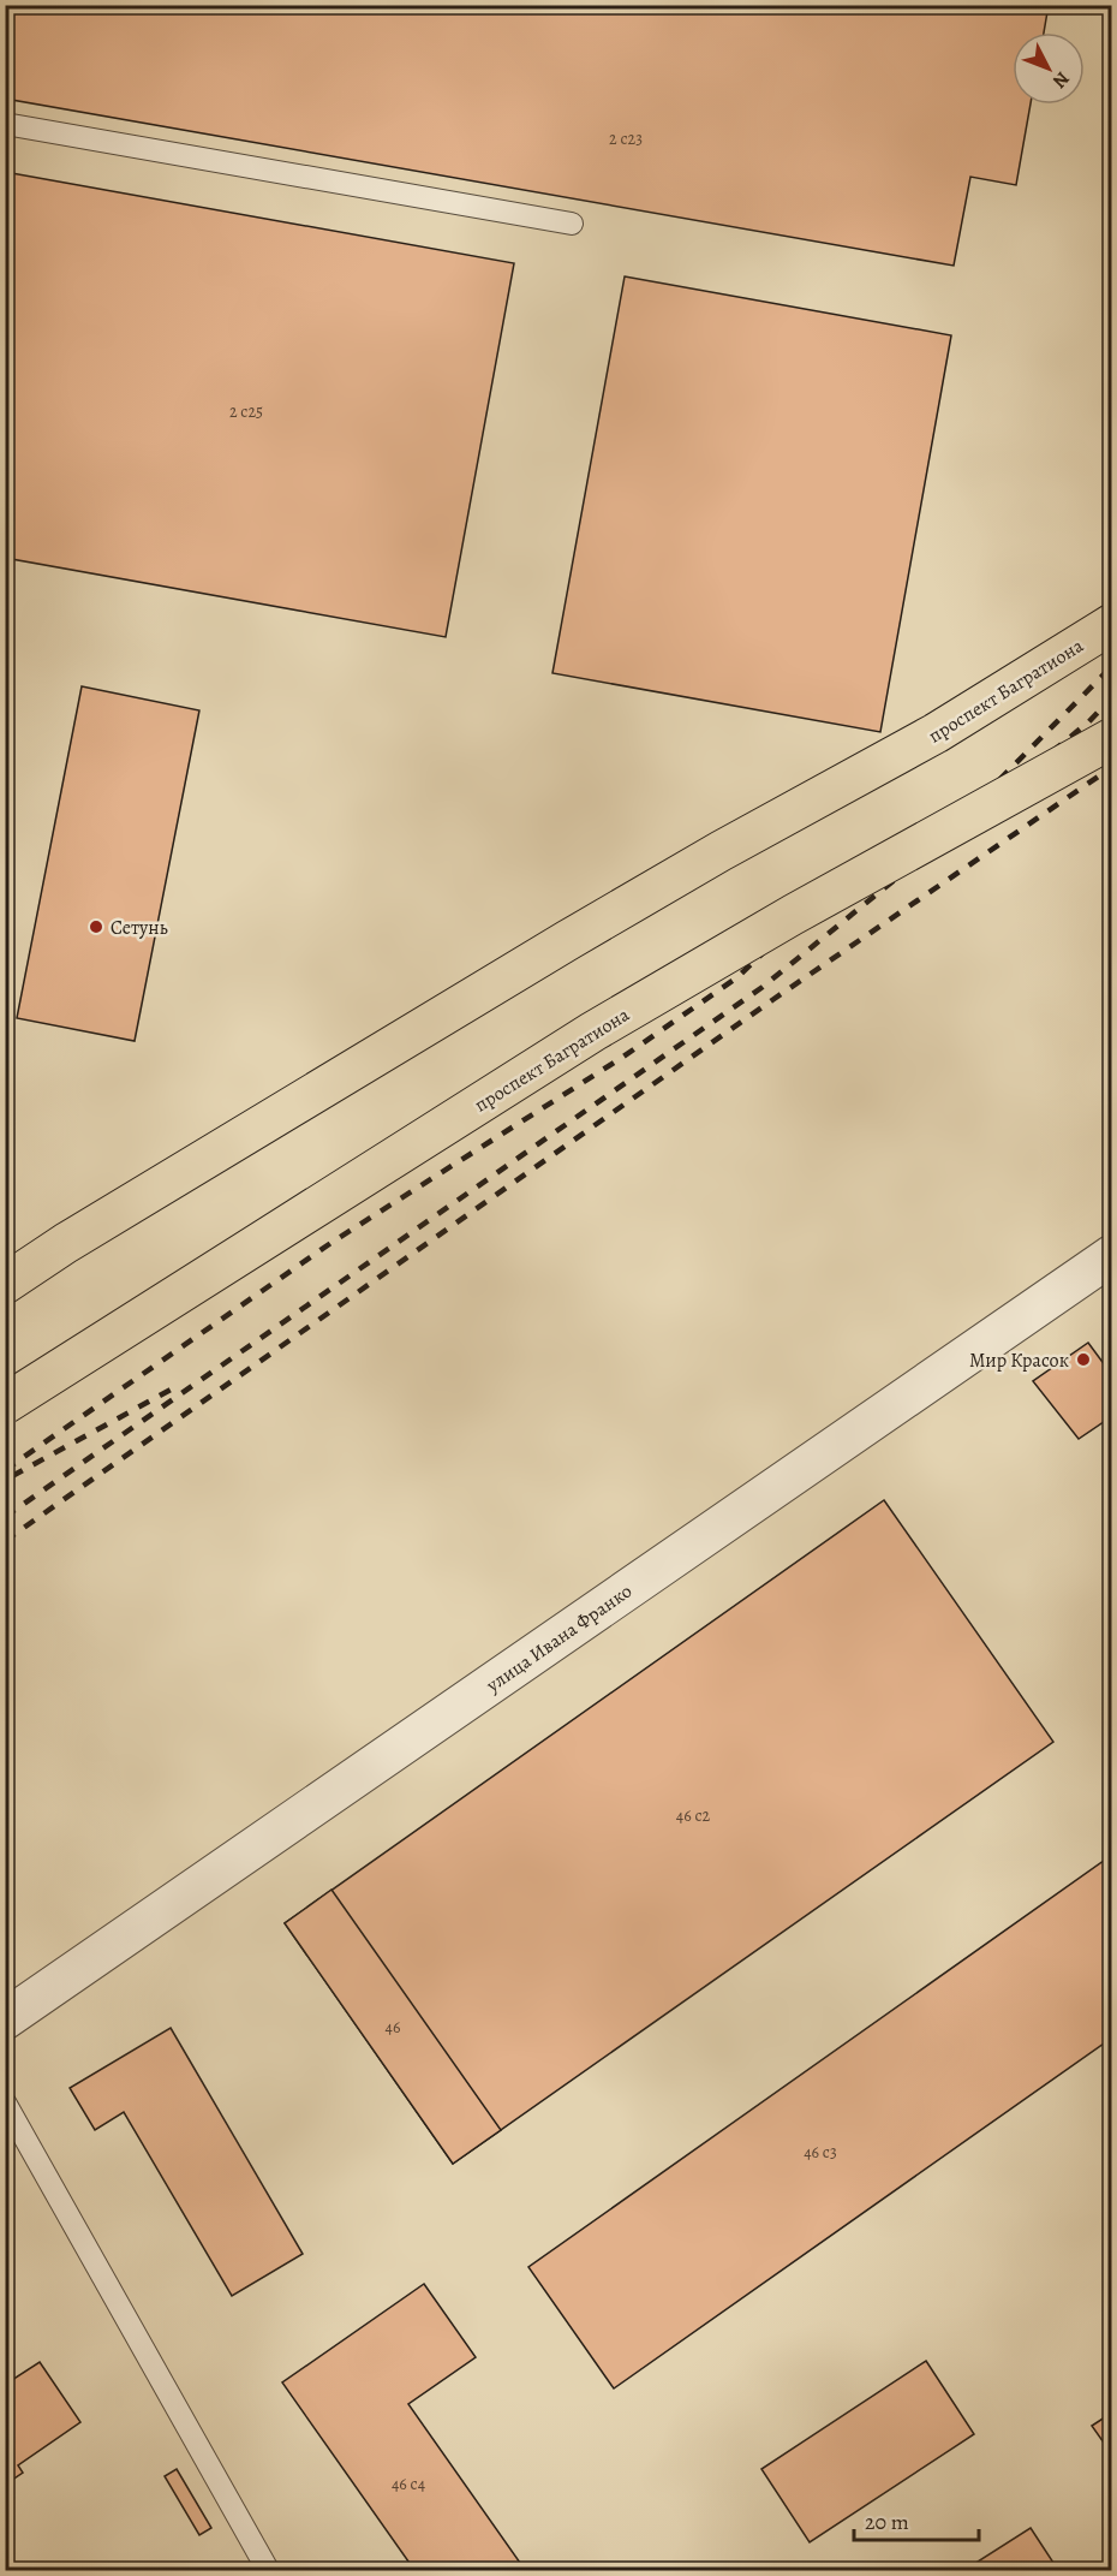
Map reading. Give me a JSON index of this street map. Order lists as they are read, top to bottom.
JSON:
{
  "streets": {
    "main road": ["проспект Багратиона"],
    "street": ["улица Ивана Франко"]
  },
  "places": ["Сетунь", "Мир Красок"],
  "house_numbers": [
    "2 с23",
    "2 с25",
    "46 с2",
    "46",
    "46 с3",
    "46 с4"
  ],
  "scale_bar": "20 m",
  "north": "bottom right"
}
